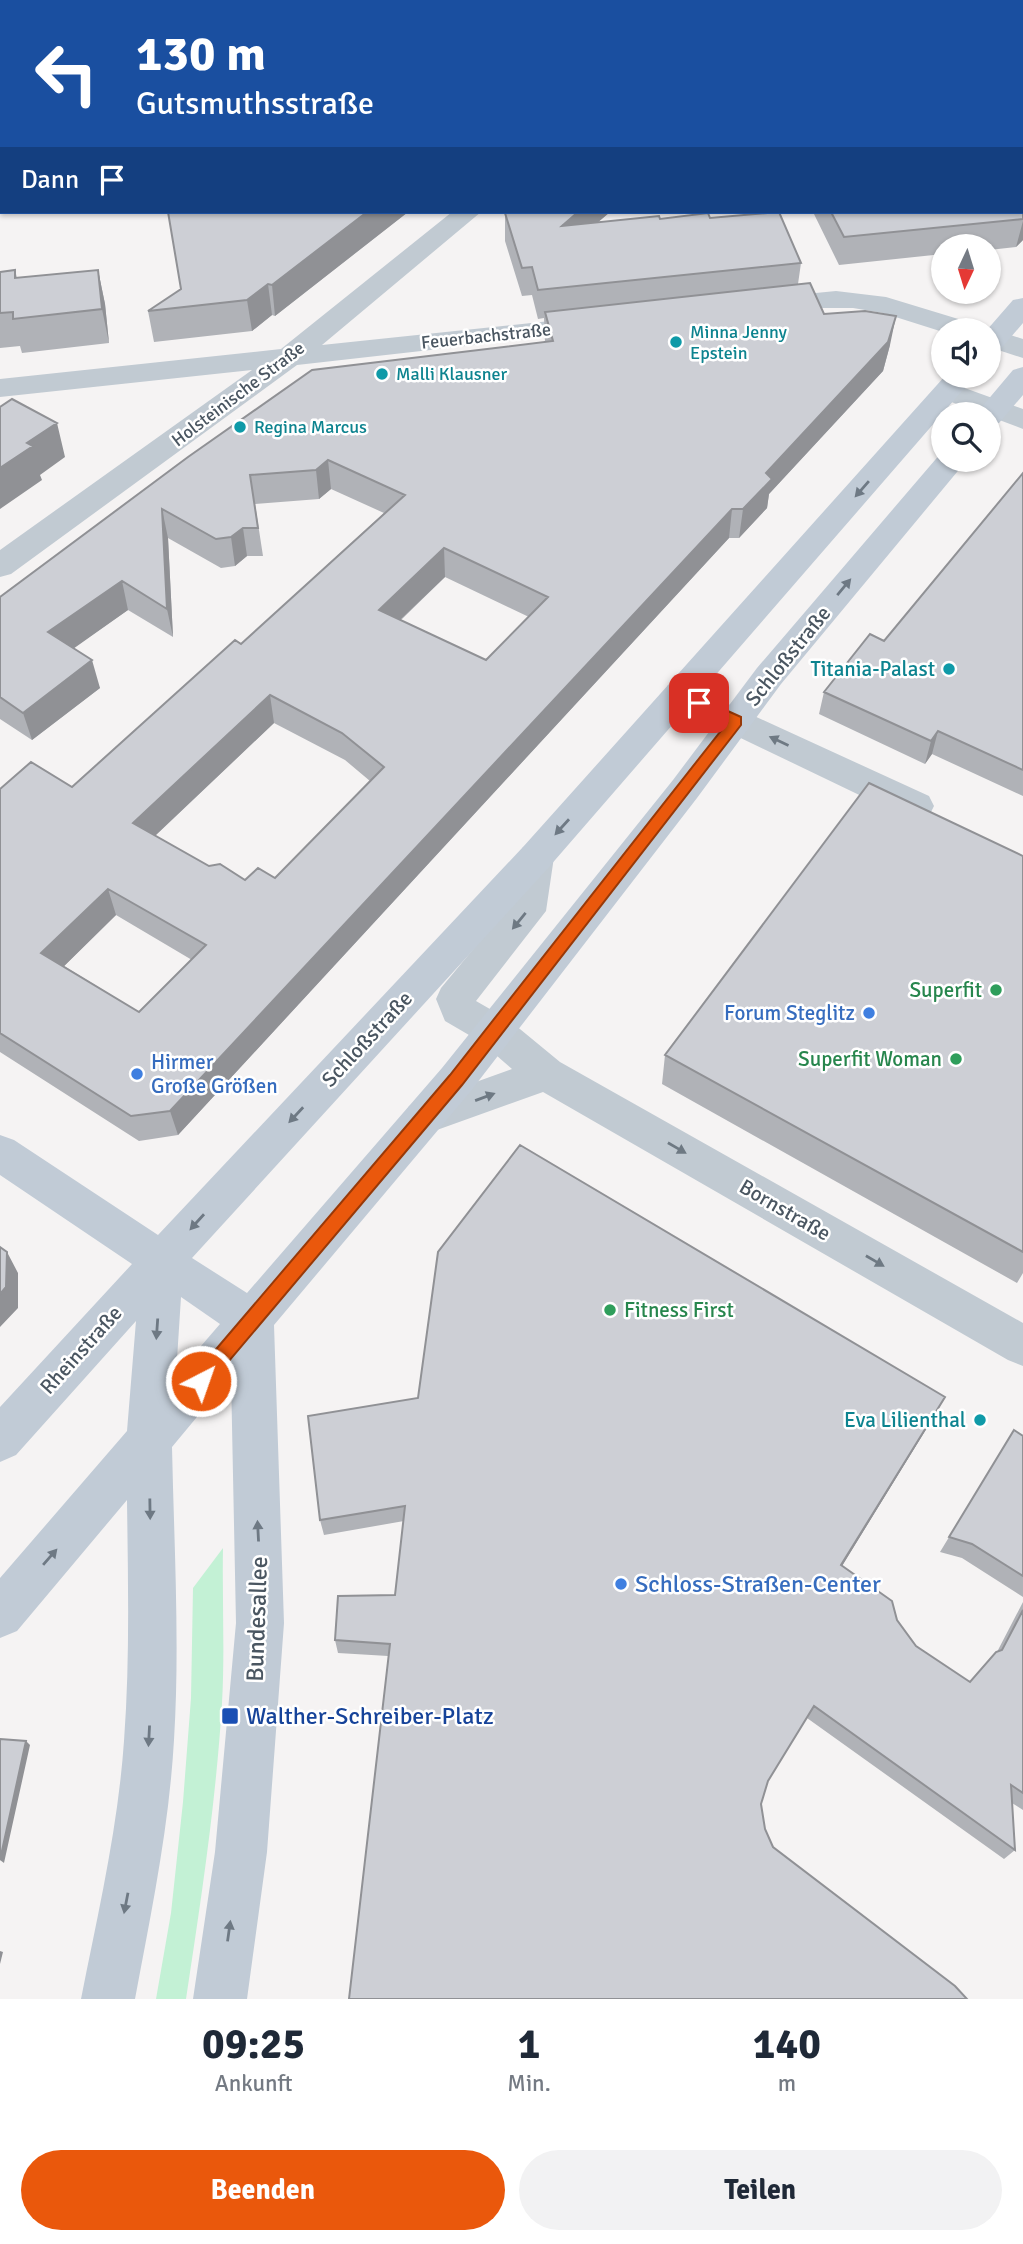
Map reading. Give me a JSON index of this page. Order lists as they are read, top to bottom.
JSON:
{
  "streets": {
    "street": [
      "Feuerbachstraße",
      "Holsteinische Straße",
      "Schloßstraße",
      "Bornstraße",
      "Rheinstraße",
      "Bundesallee"
    ]
  },
  "crossings": [
    ["Feuerbachstraße", "Holsteinische Straße"],
    ["Schloßstraße", "Bornstraße"],
    ["Schloßstraße", "Rheinstraße"],
    ["Schloßstraße", "Bundesallee"]
  ],
  "one_way": ["Bornstraße"],
  "places": {
    "other": [
      "Minna Jenny Epstein",
      "Malli Klausner",
      "Regina Marcus",
      "Titania-Palast",
      "Superfit",
      "Forum Steglitz",
      "Superfit Woman",
      "Hirmer Große Größen",
      "Fitness First",
      "Eva Lilienthal",
      "Schloss-Straßen-Center"
    ],
    "transit": ["Walther-Schreiber-Platz"]
  },
  "north": "bottom",
  "page": {
    "turn": ["130 m", "Gutsmuthsstraße"],
    "then": "Dann",
    "eta": [
      "09:25",
      "Ankunft",
      "1",
      "Min.",
      "140",
      "m"
    ],
    "buttons": ["Beenden", "Teilen"]
  }
}
